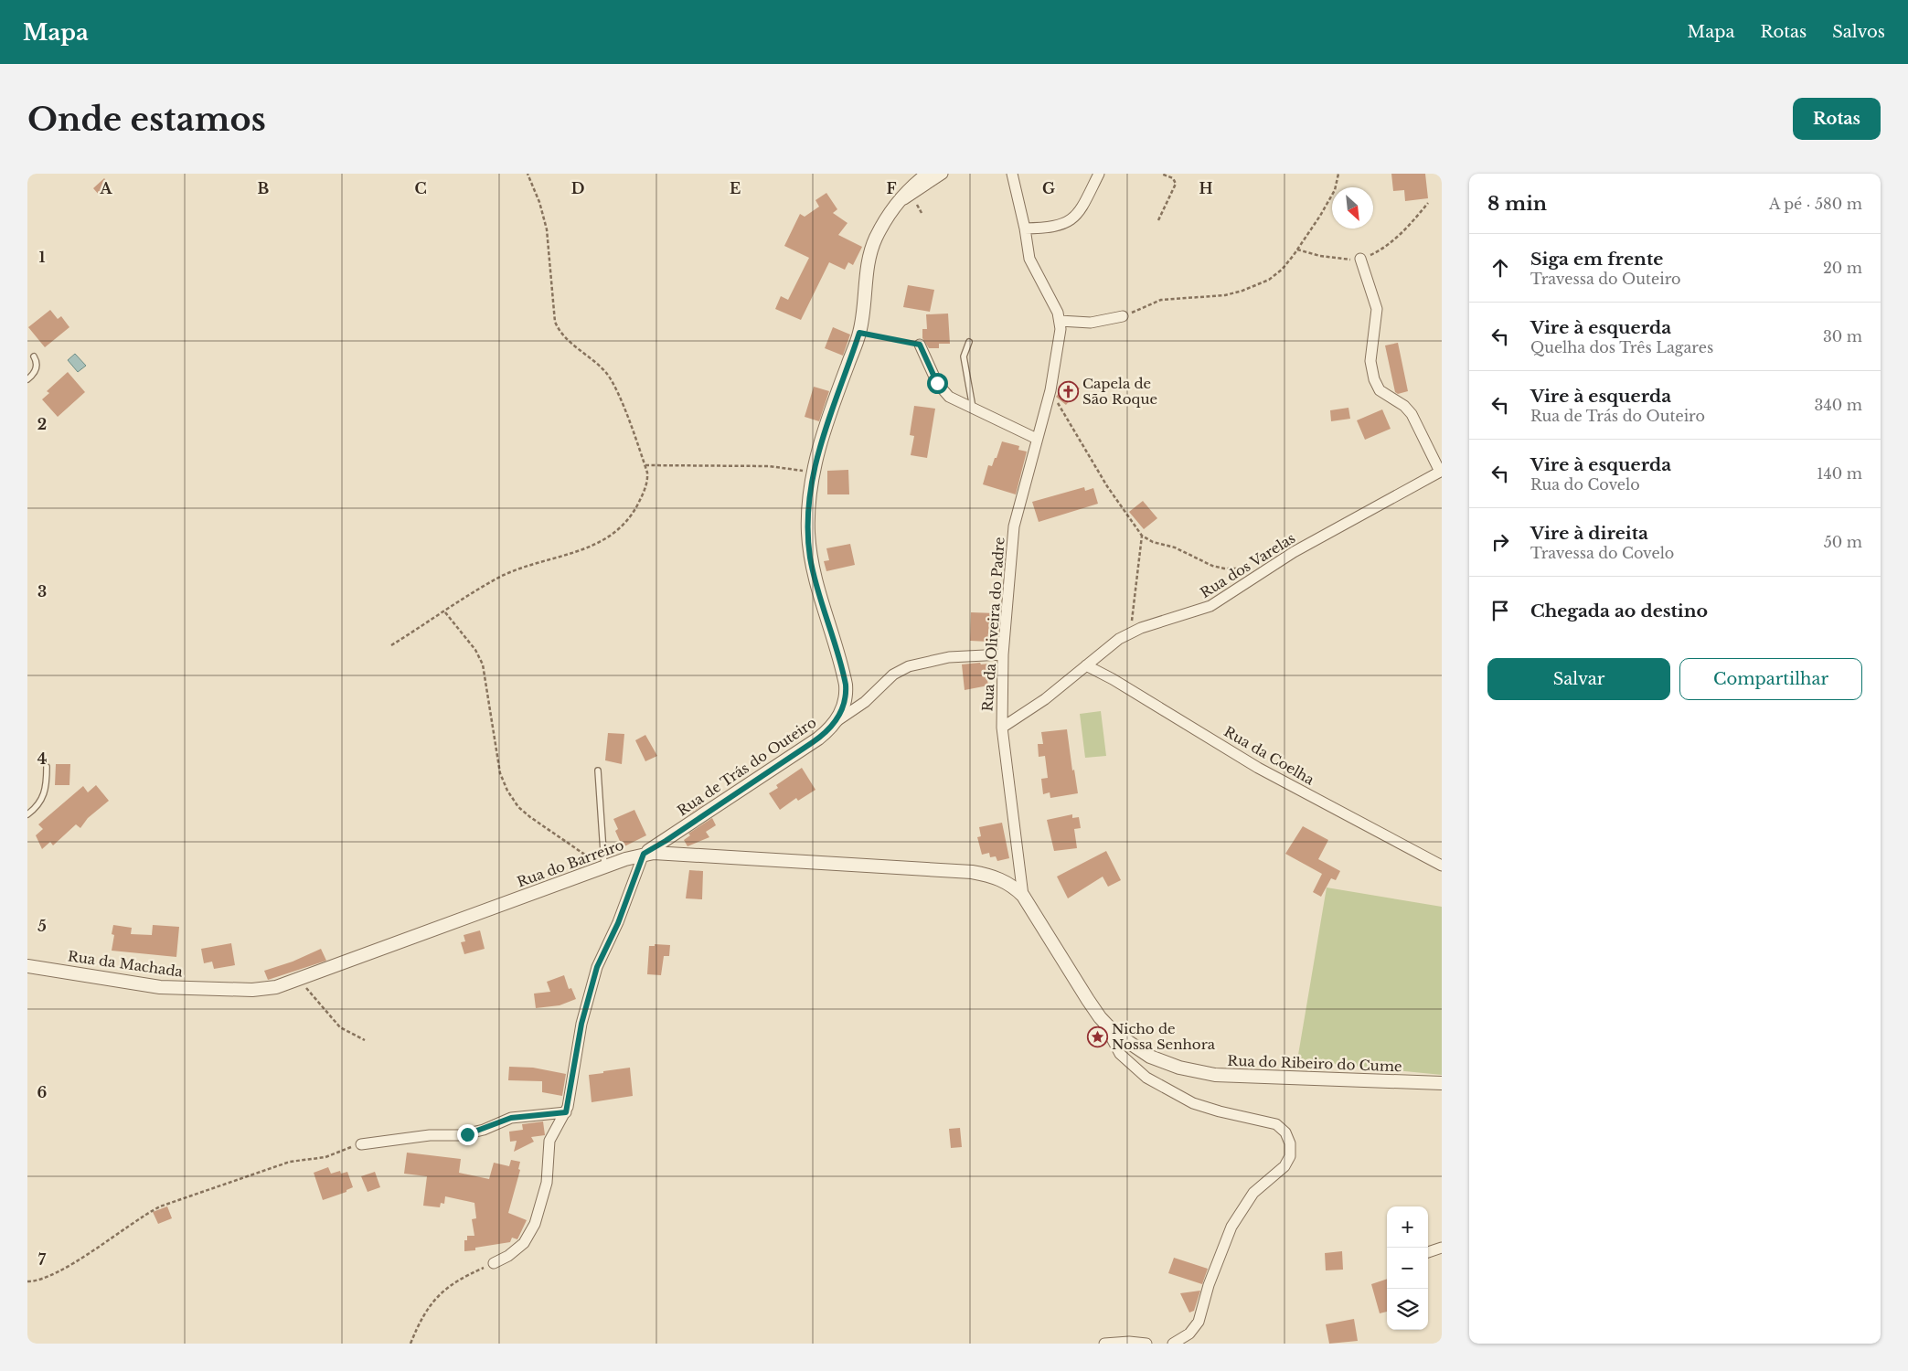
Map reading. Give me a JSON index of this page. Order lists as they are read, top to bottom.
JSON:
{
  "streets": {
    "street": [
      "Rua dos Varelas",
      "Rua da Oliveira do Padre",
      "Rua da Coelha",
      "Rua de Trás do Outeiro",
      "Rua do Barreiro",
      "Rua da Machada",
      "Rua do Ribeiro do Cume"
    ]
  },
  "crossings": [
    ["Rua dos Varelas", "Rua da Oliveira do Padre"],
    ["Rua dos Varelas", "Rua da Coelha"],
    ["Rua da Oliveira do Padre", "Rua do Barreiro"],
    ["Rua da Oliveira do Padre", "Rua do Ribeiro do Cume"],
    ["Rua de Trás do Outeiro", "Rua do Barreiro"],
    ["Rua do Barreiro", "Rua da Machada"],
    ["Rua do Barreiro", "Rua do Ribeiro do Cume"]
  ],
  "places": {
    "church": ["Capela de São Roque"],
    "place": ["Nicho de Nossa Senhora"]
  },
  "north": "bottom right",
  "page": {
    "header": "Mapa",
    "nav": ["Mapa", "Rotas", "Salvos"],
    "buttons": [
      "Rotas",
      ["Salvar", "Compartilhar"]
    ],
    "title": "Onde estamos",
    "heading": ["8 min", "A pé · 580 m"],
    "list": [
      ["Siga em frente", "Travessa do Outeiro", "20 m"],
      ["Vire à esquerda", "Quelha dos Três Lagares", "30 m"],
      ["Vire à esquerda", "Rua de Trás do Outeiro", "340 m"],
      ["Vire à esquerda", "Rua do Covelo", "140 m"],
      ["Vire à direita", "Travessa do Covelo", "50 m"],
      "Chegada ao destino"
    ],
    "map_buttons": ["+", "−"]
  },
  "grid": {
    "columns": [
      "A",
      "B",
      "C",
      "D",
      "E",
      "F",
      "G",
      "H"
    ],
    "rows": [
      "1",
      "2",
      "3",
      "4",
      "5",
      "6",
      "7"
    ]
  }
}
